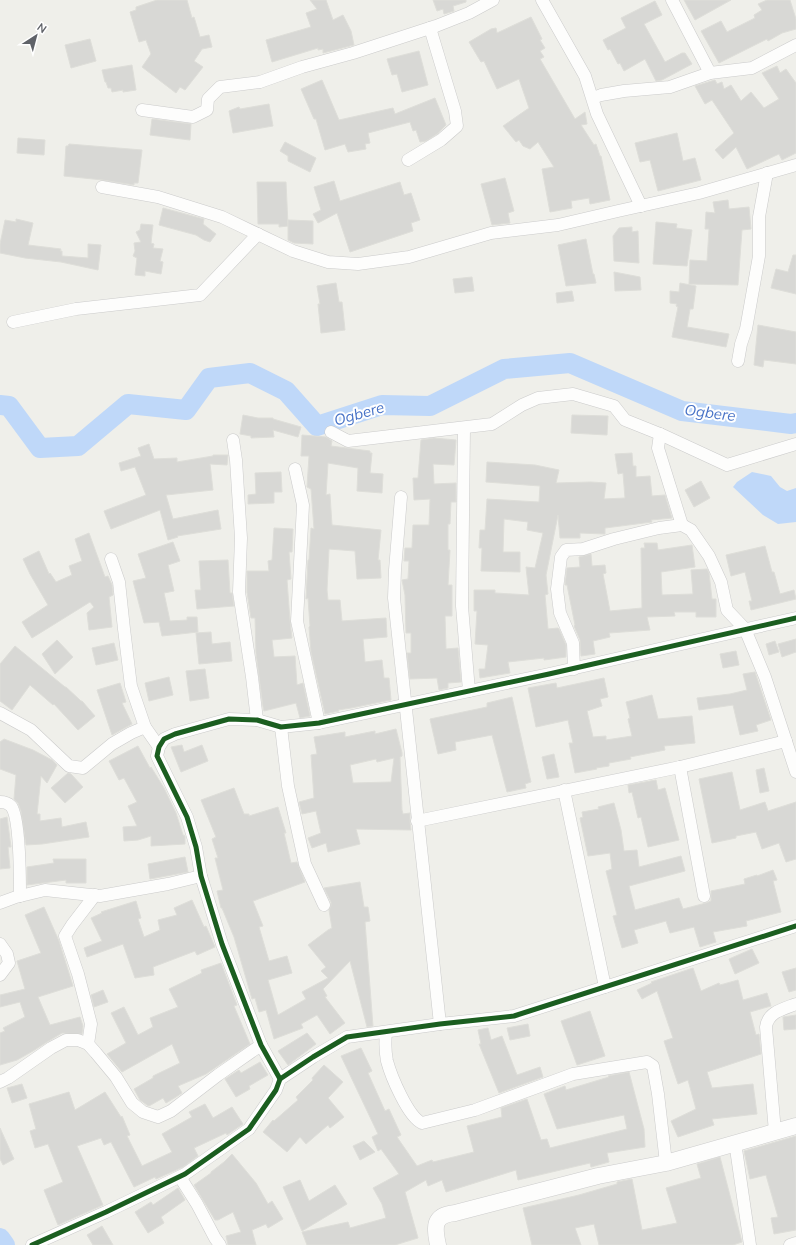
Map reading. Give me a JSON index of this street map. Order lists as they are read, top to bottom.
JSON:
{
  "water": ["Ogbere"],
  "north": "top right"
}
